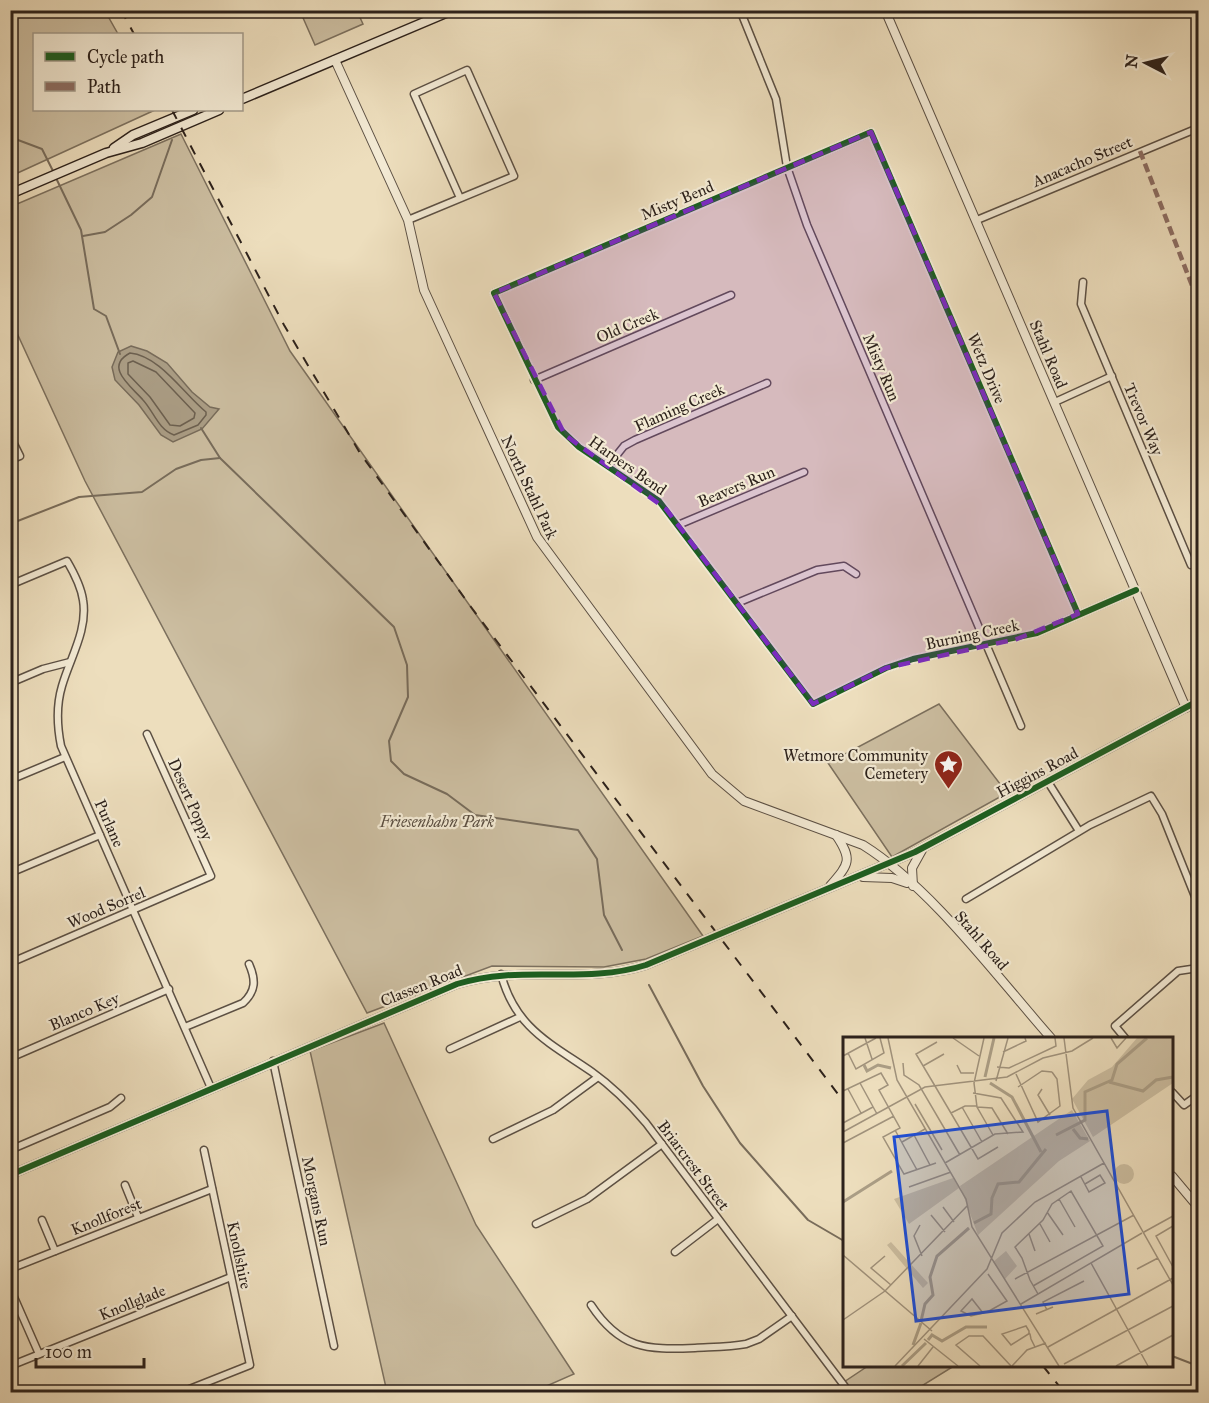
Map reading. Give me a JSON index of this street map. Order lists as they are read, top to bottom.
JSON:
{
  "streets": {
    "street": [
      "Anacacho Street",
      "Misty Bend",
      "Old Creek",
      "Stahl Road",
      "Misty Run",
      "Wetz Drive",
      "Flaming Creek",
      "Trevor Way",
      "Harpers Bend",
      "Beavers Run",
      "North Stahl Park",
      "Burning Creek",
      "Higgins Road",
      "Desert Poppy",
      "Purlane",
      "Wood Sorrel",
      "Classen Road",
      "Blanco Key",
      "Briarcrest Street",
      "Morgans Run",
      "Knollforest",
      "Knollshire",
      "Knollglade"
    ]
  },
  "crossings": [
    ["Anacacho Street", "Stahl Road"],
    ["Misty Bend", "Misty Run"],
    ["Misty Bend", "Wetz Drive"],
    ["Misty Bend", "Harpers Bend"],
    ["Old Creek", "Harpers Bend"],
    ["Stahl Road", "North Stahl Park"],
    ["Stahl Road", "Burning Creek"],
    ["Stahl Road", "Higgins Road"],
    ["Stahl Road", "Classen Road"],
    ["Misty Run", "Burning Creek"],
    ["Wetz Drive", "Burning Creek"],
    ["Flaming Creek", "Harpers Bend"],
    ["Harpers Bend", "Beavers Run"],
    ["Harpers Bend", "Burning Creek"],
    ["North Stahl Park", "Higgins Road"],
    ["North Stahl Park", "Classen Road"],
    ["Higgins Road", "Classen Road"],
    ["Desert Poppy", "Wood Sorrel"],
    ["Purlane", "Wood Sorrel"],
    ["Purlane", "Classen Road"],
    ["Purlane", "Blanco Key"],
    ["Classen Road", "Briarcrest Street"],
    ["Classen Road", "Morgans Run"],
    ["Knollforest", "Knollshire"],
    ["Knollshire", "Knollglade"]
  ],
  "parks": ["Friesenhahn Park"],
  "places": {
    "place": ["Wetmore Community Cemetery"]
  },
  "legend": ["Cycle path", "Path"],
  "scale_bar": "100 m",
  "north": "left"
}
